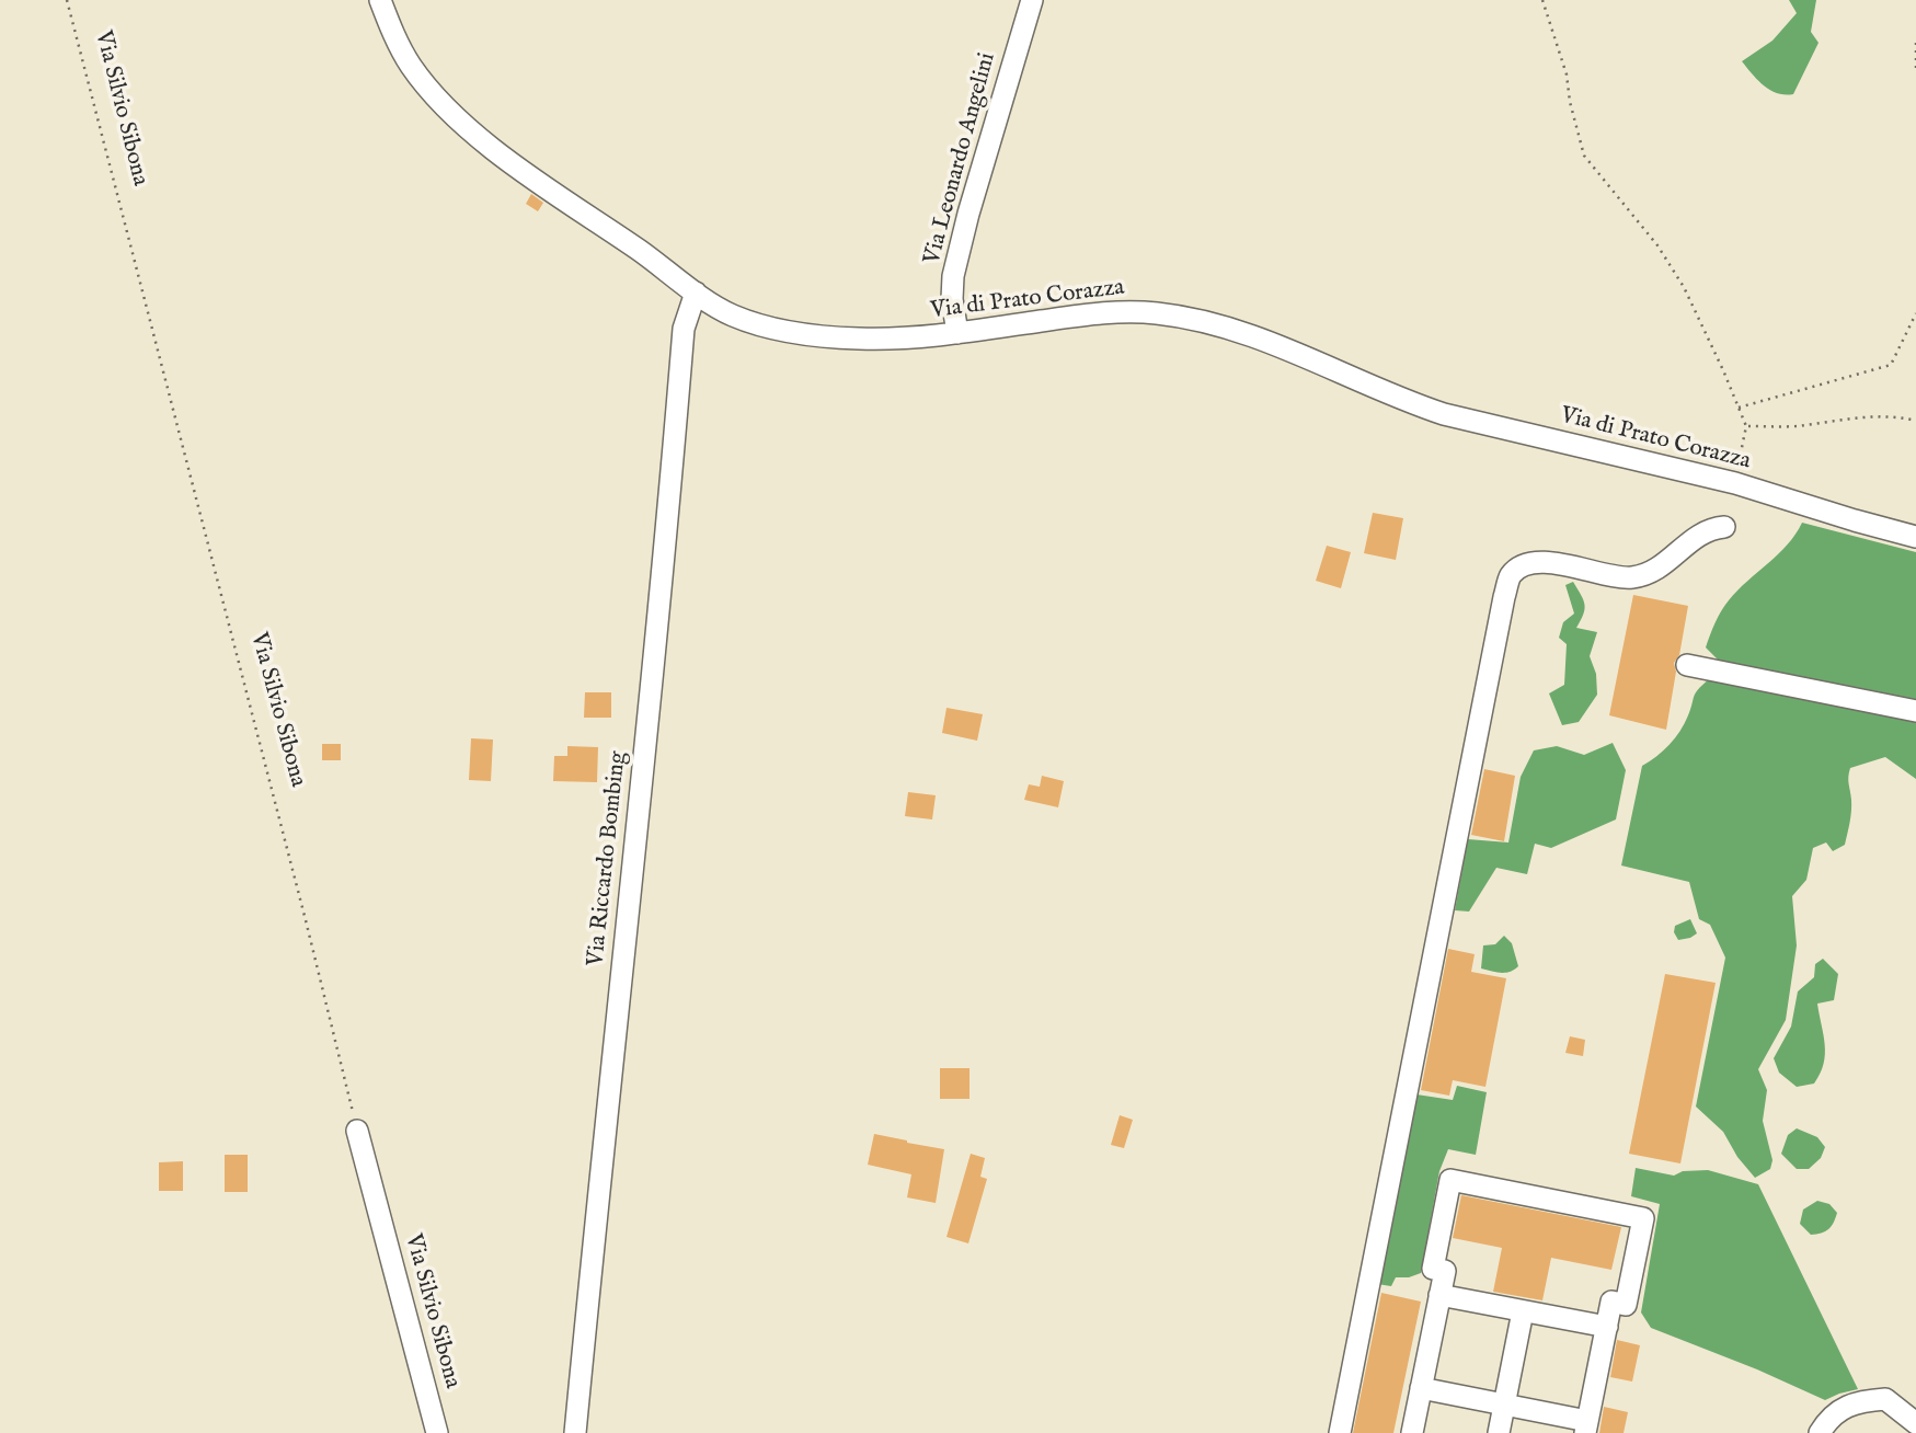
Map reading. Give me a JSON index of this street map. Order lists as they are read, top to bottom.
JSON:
{
  "streets": {
    "street": [
      "Via Silvio Sibona",
      "Via Leonardo Angelini",
      "Via di Prato Corazza",
      "Via Riccardo Bombing"
    ]
  },
  "crossings": [
    ["Via Leonardo Angelini", "Via di Prato Corazza"],
    ["Via di Prato Corazza", "Via Riccardo Bombing"]
  ]
}
